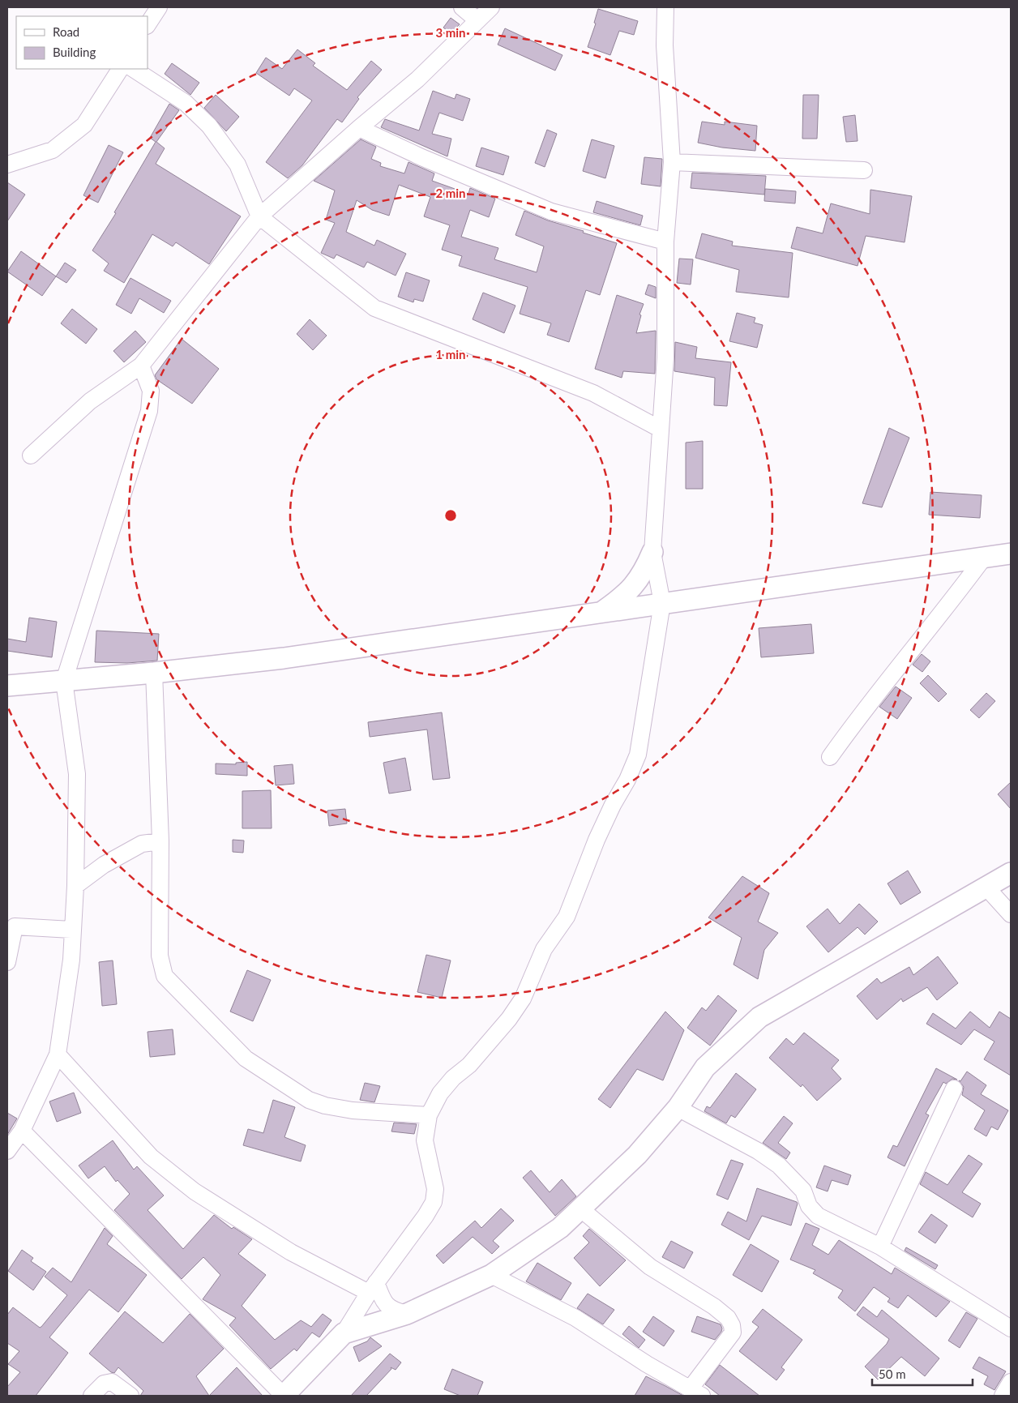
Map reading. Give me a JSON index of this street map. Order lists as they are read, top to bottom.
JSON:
{
  "legend": ["Road", "Building"],
  "scale_bar": "50 m",
  "rings": ["3 min", "2 min", "1 min"]
}
